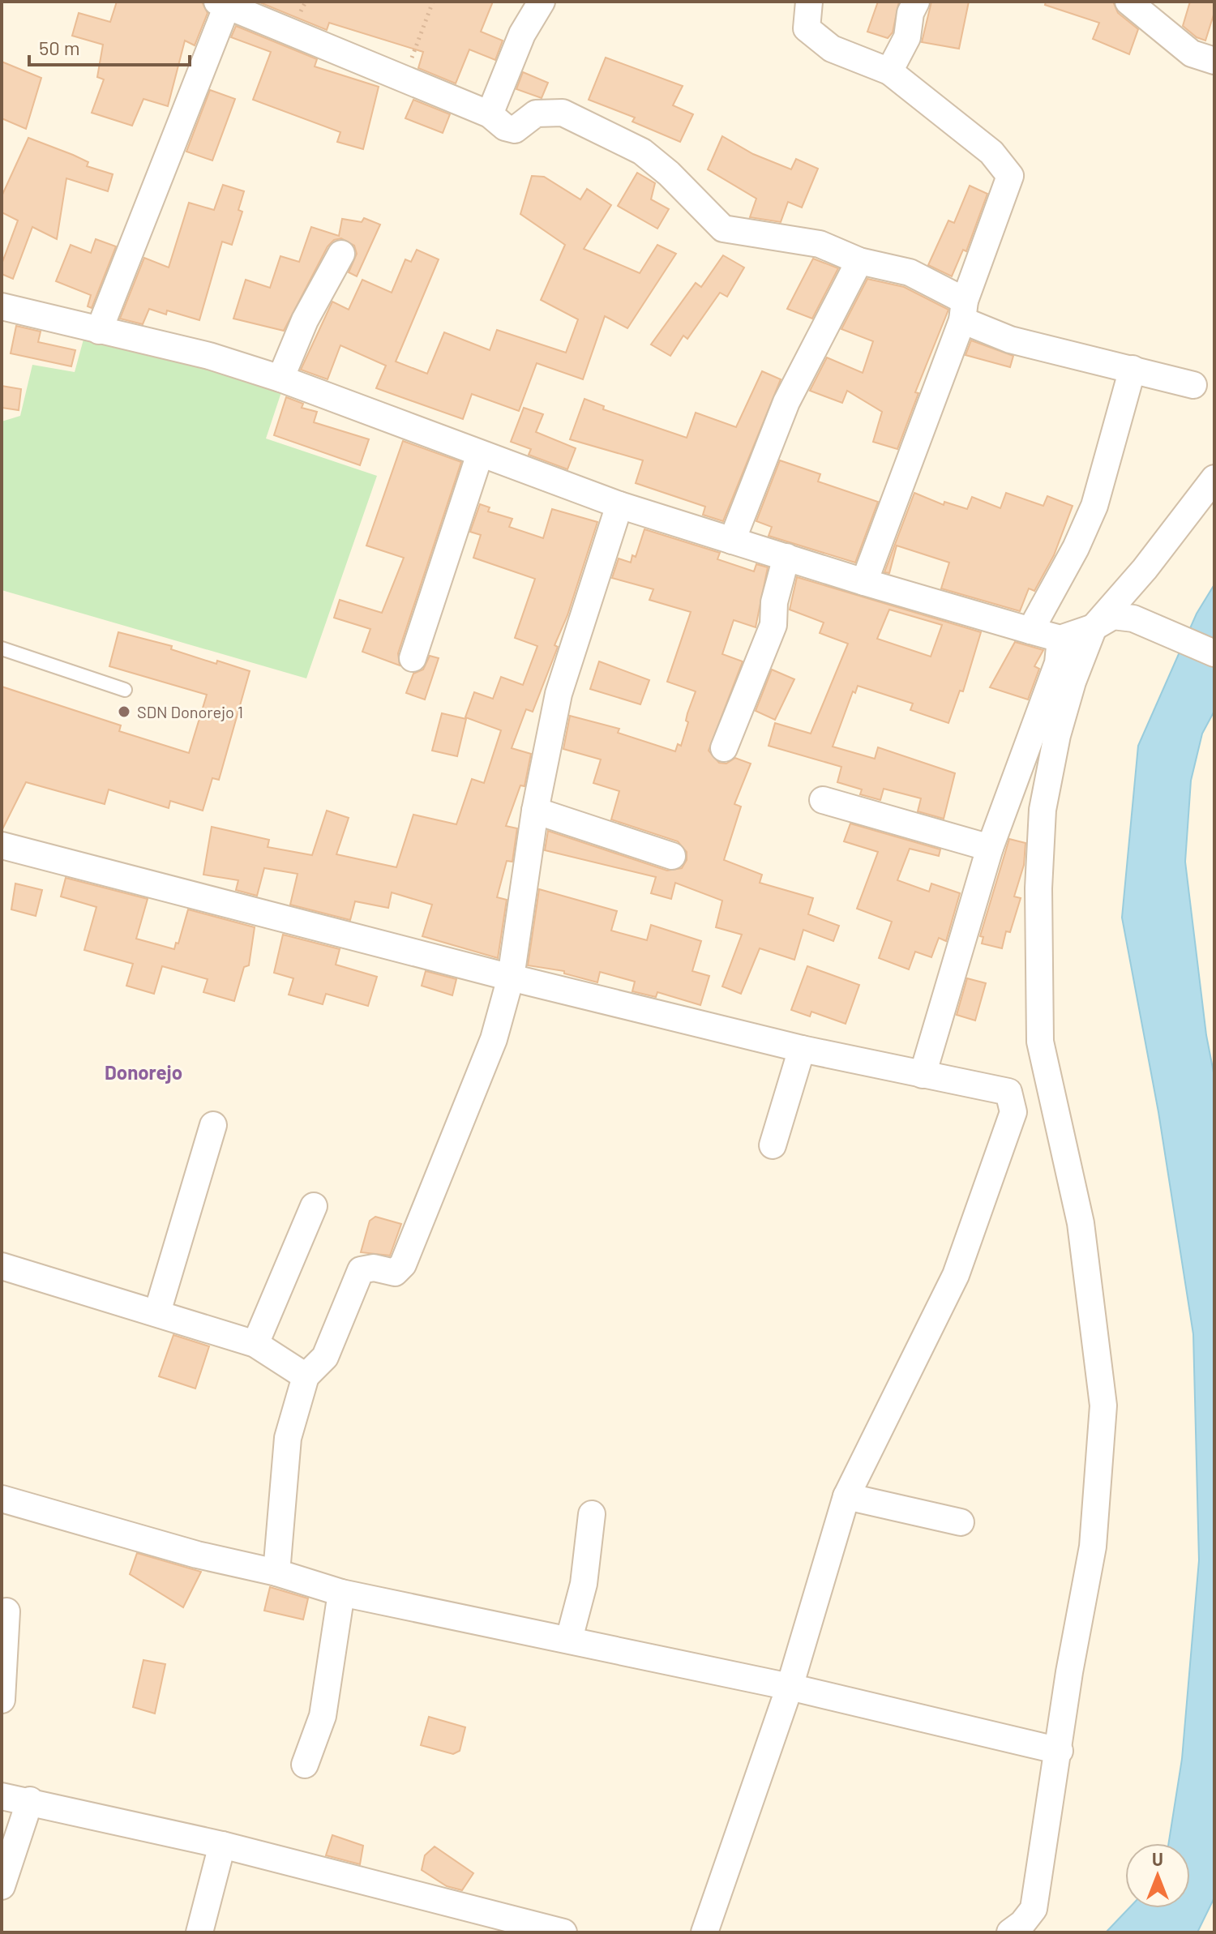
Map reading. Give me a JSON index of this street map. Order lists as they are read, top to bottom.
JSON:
{
  "districts": ["Donorejo"],
  "places": ["SDN Donorejo 1"],
  "scale_bar": "50 m",
  "north": "top"
}
